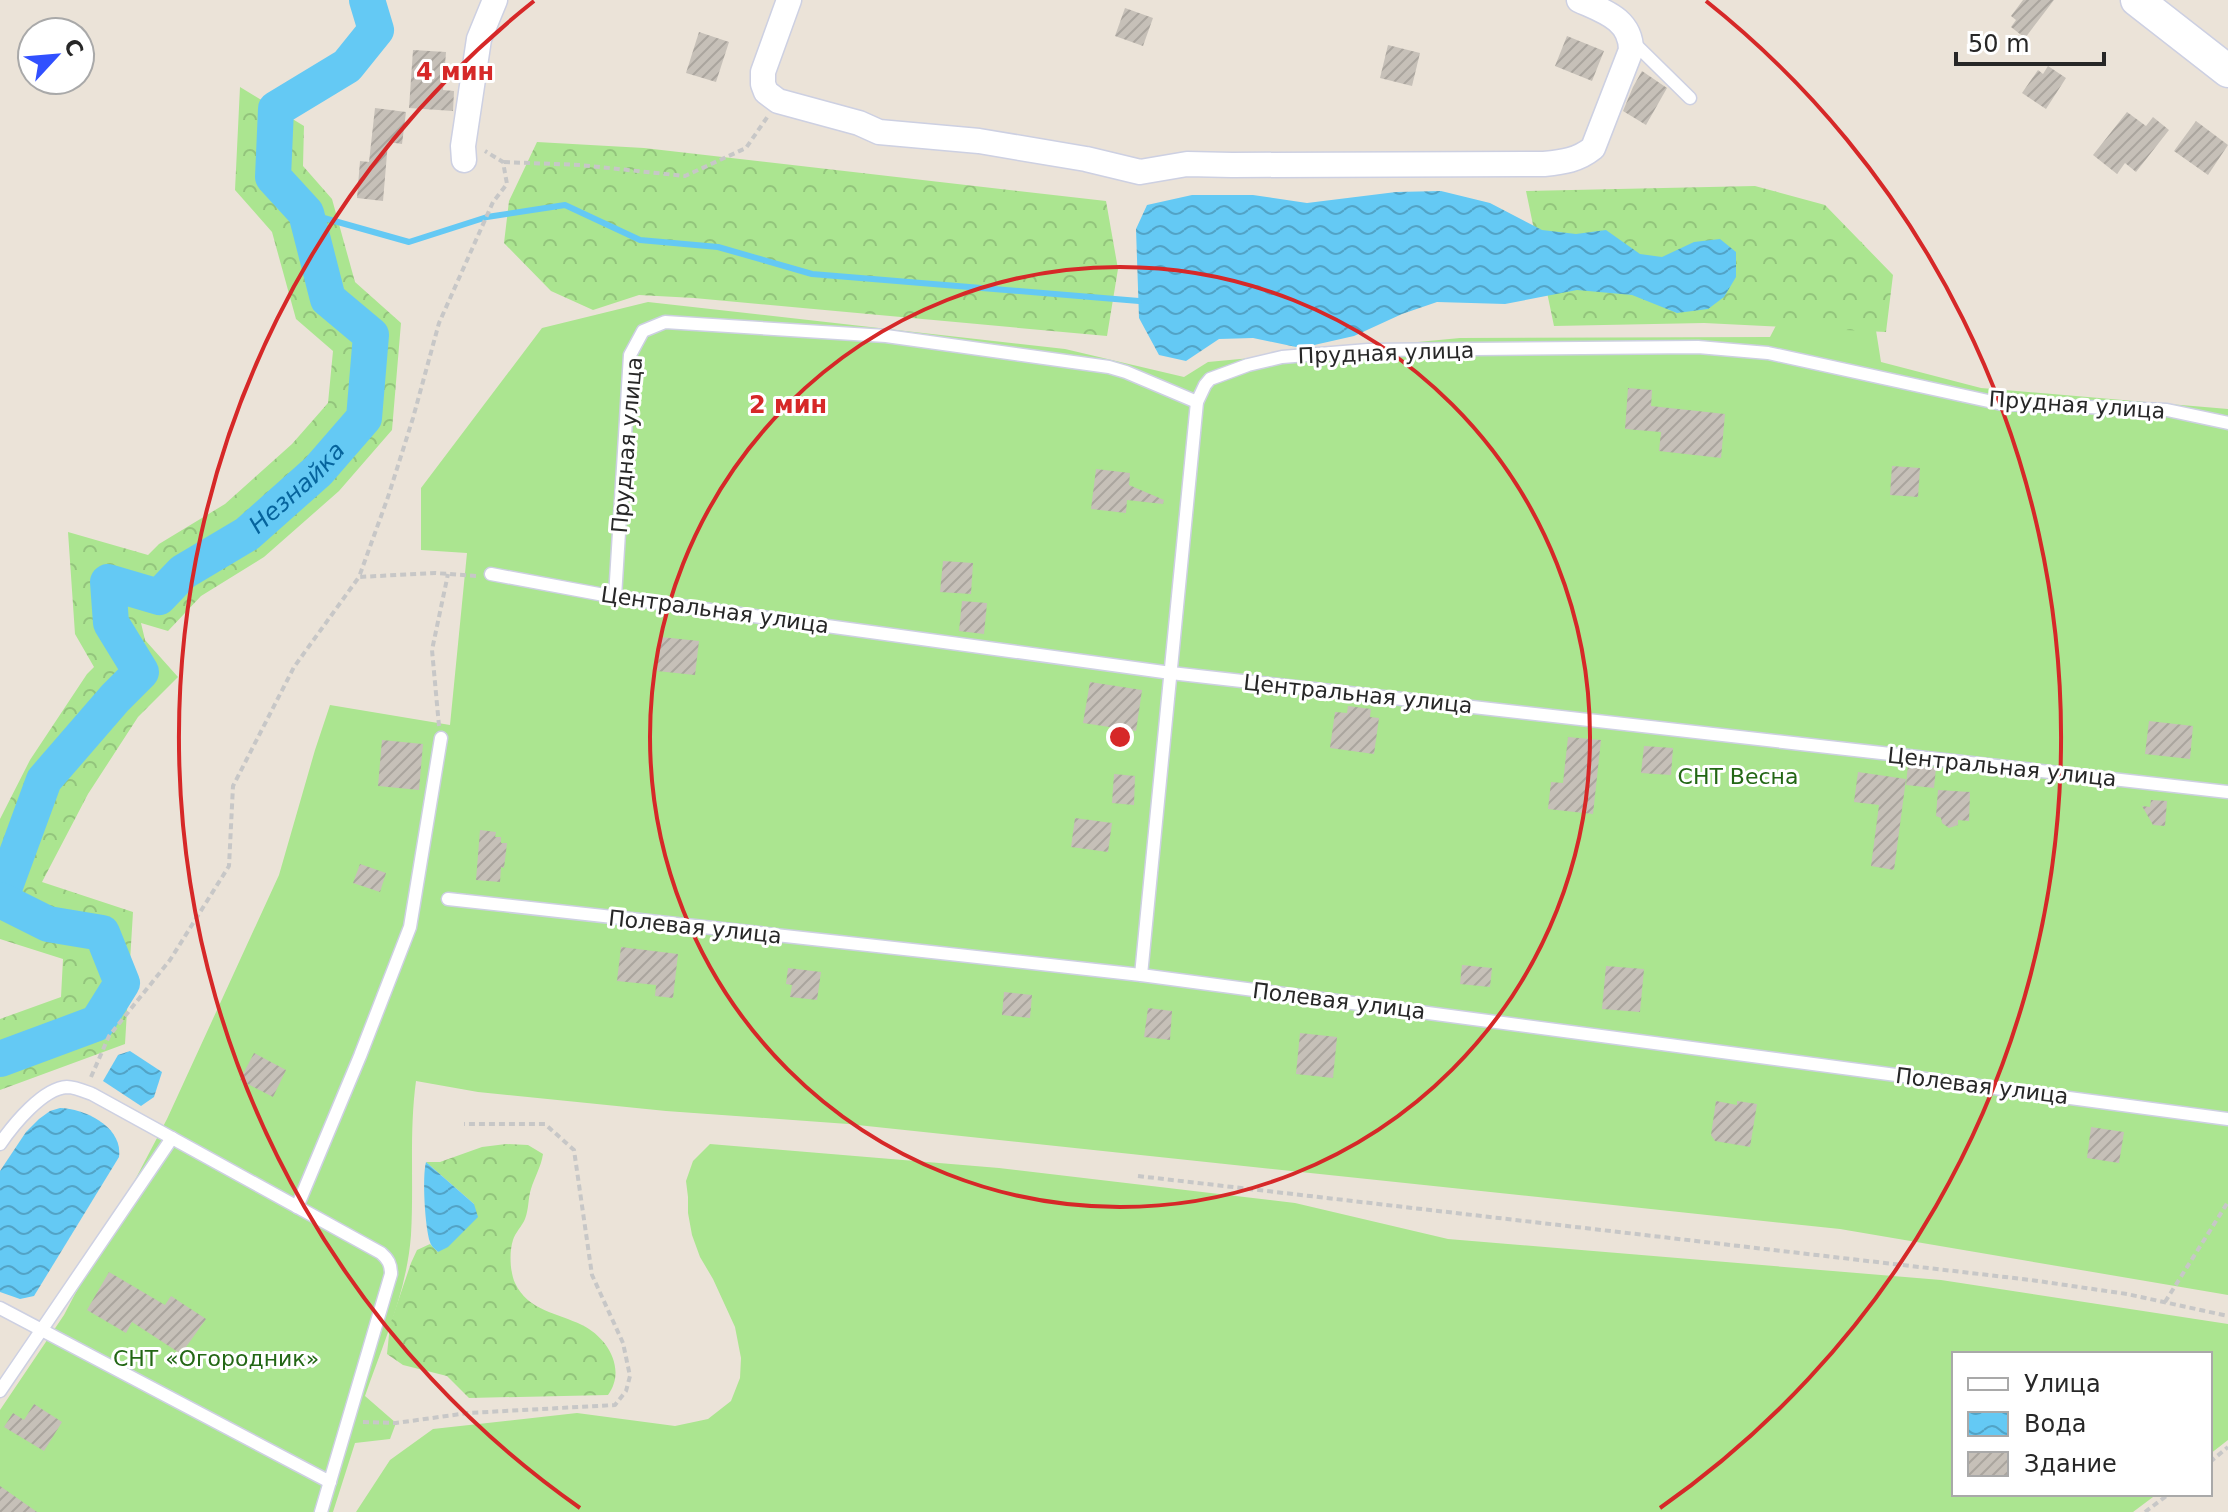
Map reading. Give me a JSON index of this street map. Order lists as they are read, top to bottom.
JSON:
{
  "streets": {
    "lane": ["Прудная улица", "Центральная улица", "Полевая улица"]
  },
  "crossings": [
    ["Прудная улица", "Центральная улица"]
  ],
  "water": ["Незнайка"],
  "parks": ["СНТ Весна", "СНТ «Огородник»"],
  "legend": ["Улица", "Вода", "Здание"],
  "scale_bar": "50 m",
  "north": "top right",
  "rings": ["4 мин", "2 мин"]
}
